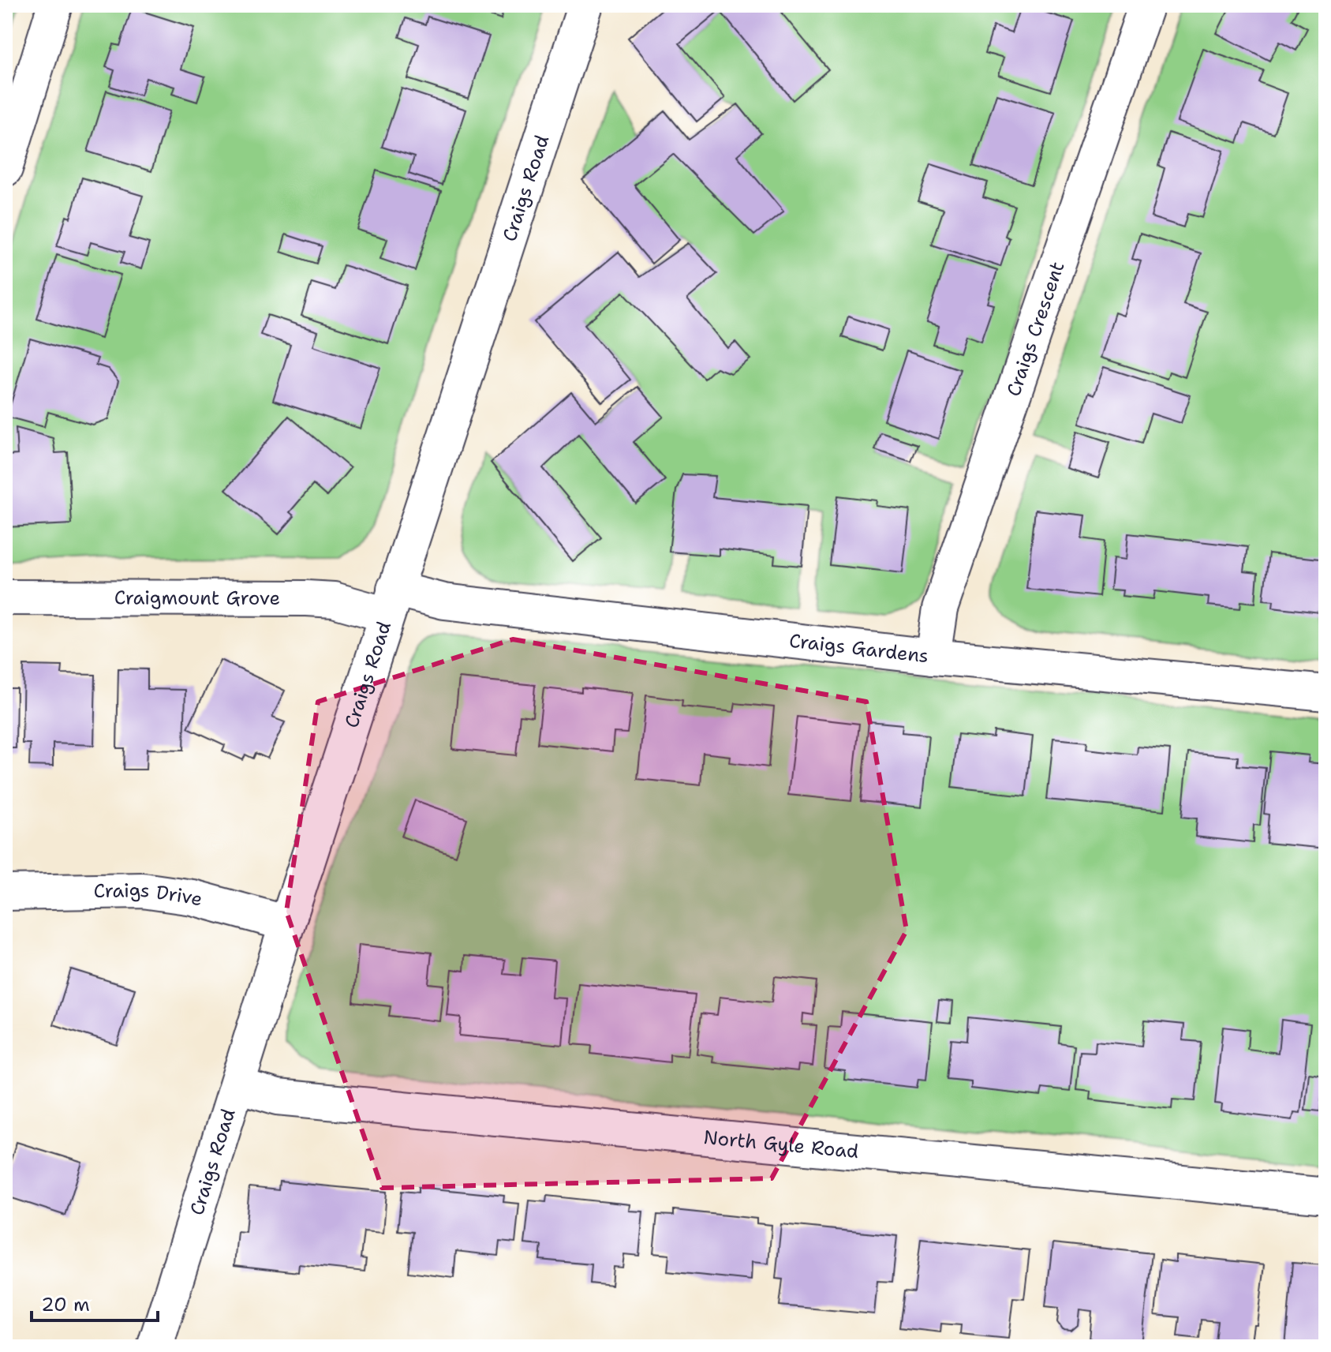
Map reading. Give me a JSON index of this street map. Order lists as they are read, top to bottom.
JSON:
{
  "streets": {
    "street": [
      "Craigs Road",
      "Craigs Crescent",
      "Craigmount Grove",
      "Craigs Gardens",
      "Craigs Drive",
      "North Gyle Road"
    ]
  },
  "crossings": [
    ["Craigs Road", "Craigmount Grove"],
    ["Craigs Road", "Craigs Gardens"],
    ["Craigs Road", "Craigs Drive"],
    ["Craigs Road", "North Gyle Road"],
    ["Craigs Crescent", "Craigs Gardens"],
    ["Craigmount Grove", "Craigs Gardens"]
  ],
  "scale_bar": "20 m"
}
